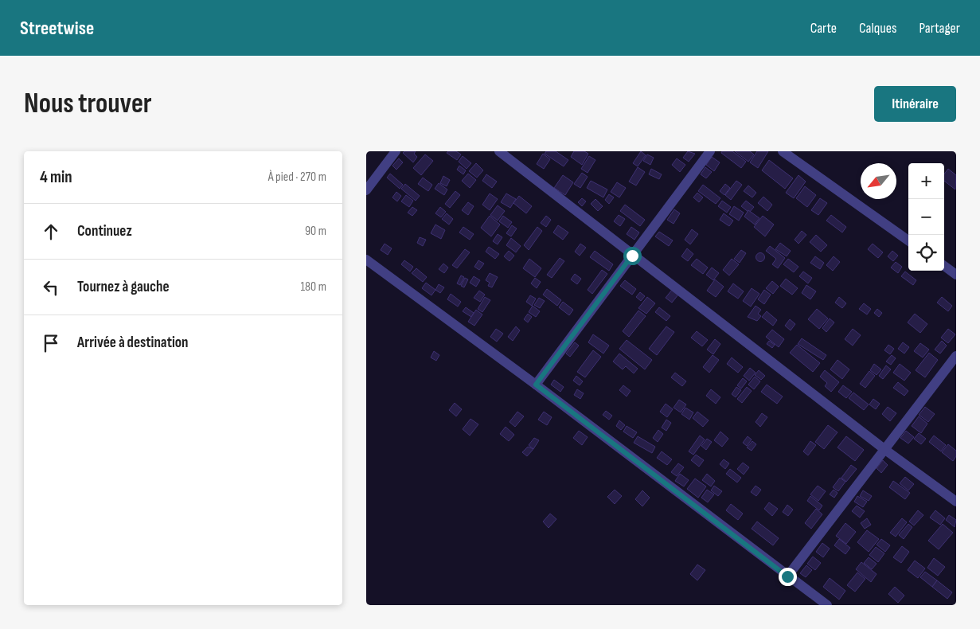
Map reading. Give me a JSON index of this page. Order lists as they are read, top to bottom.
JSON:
{
  "north": "bottom left",
  "page": {
    "header": "Streetwise",
    "nav": ["Carte", "Calques", "Partager"],
    "buttons": "Itinéraire",
    "title": "Nous trouver",
    "heading": ["4 min", "À pied · 270 m"],
    "map_buttons": ["+", "−"],
    "list": [
      ["Continuez", "90 m"],
      ["Tournez à gauche", "180 m"],
      "Arrivée à destination"
    ]
  }
}
